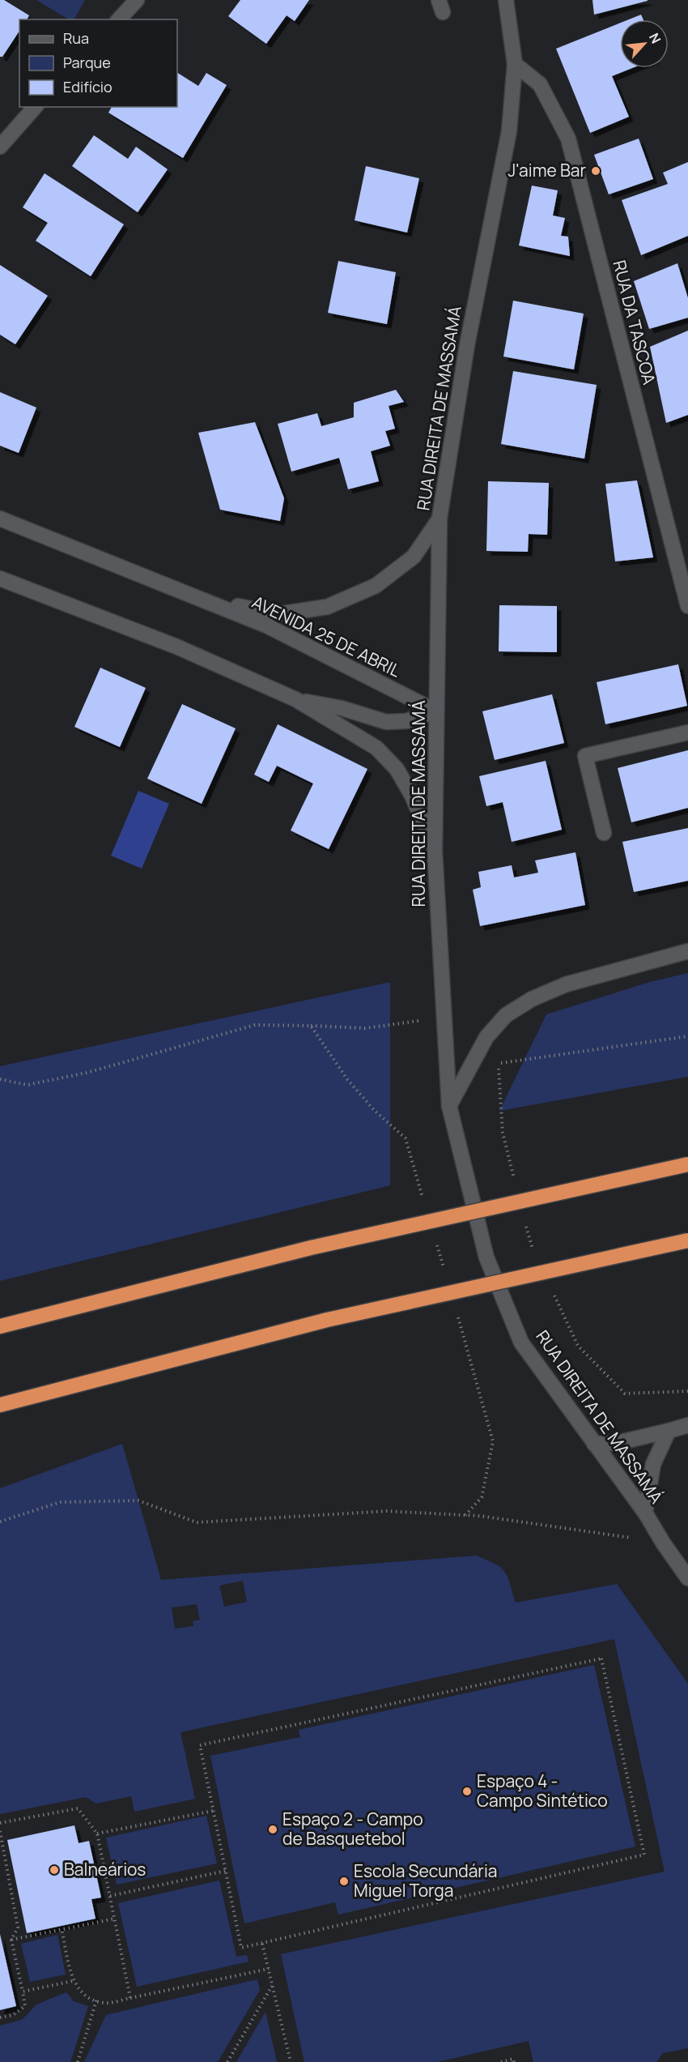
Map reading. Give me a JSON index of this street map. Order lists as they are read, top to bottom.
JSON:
{
  "streets": {
    "main road": ["RUA DA TASCOA", "RUA DIREITA DE MASSAMÁ", "AVENIDA 25 DE ABRIL"]
  },
  "crossings": [
    ["RUA DA TASCOA", "RUA DIREITA DE MASSAMÁ"],
    ["RUA DIREITA DE MASSAMÁ", "AVENIDA 25 DE ABRIL"]
  ],
  "places": [
    "J'aime Bar",
    "Espaço 4 - Campo Sintético",
    "Espaço 2 - Campo de Basquetebol",
    "Balneários",
    "Escola Secundária Miguel Torga"
  ],
  "legend": ["Rua", "Parque", "Edifício"],
  "north": "top right"
}
